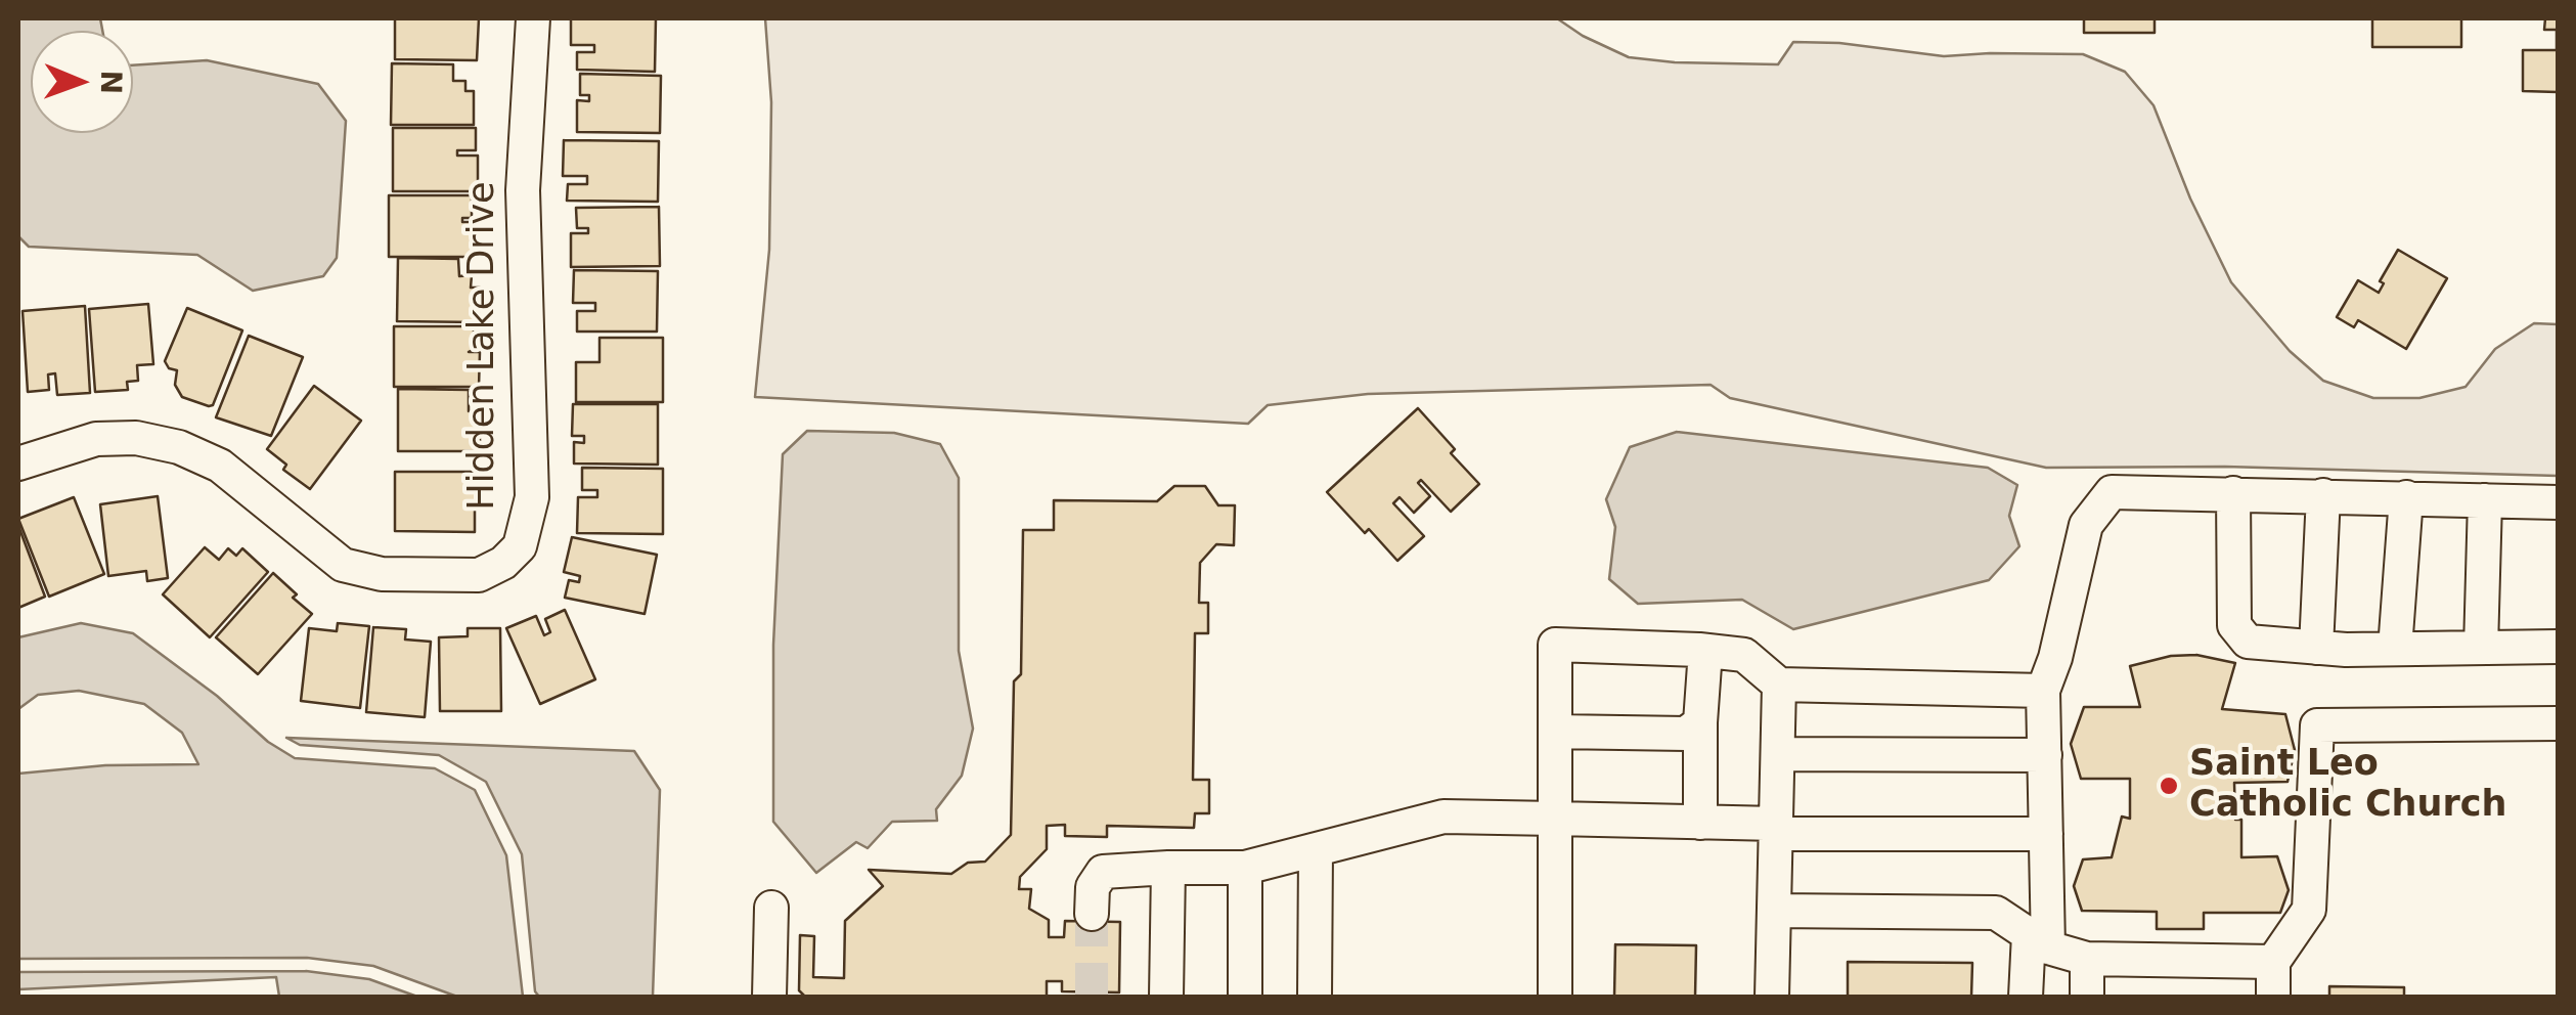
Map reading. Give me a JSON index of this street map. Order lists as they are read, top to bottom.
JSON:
{
  "streets": {
    "street": ["Hidden Lake Drive"]
  },
  "places": ["Saint Leo Catholic Church"],
  "north": "right"
}
